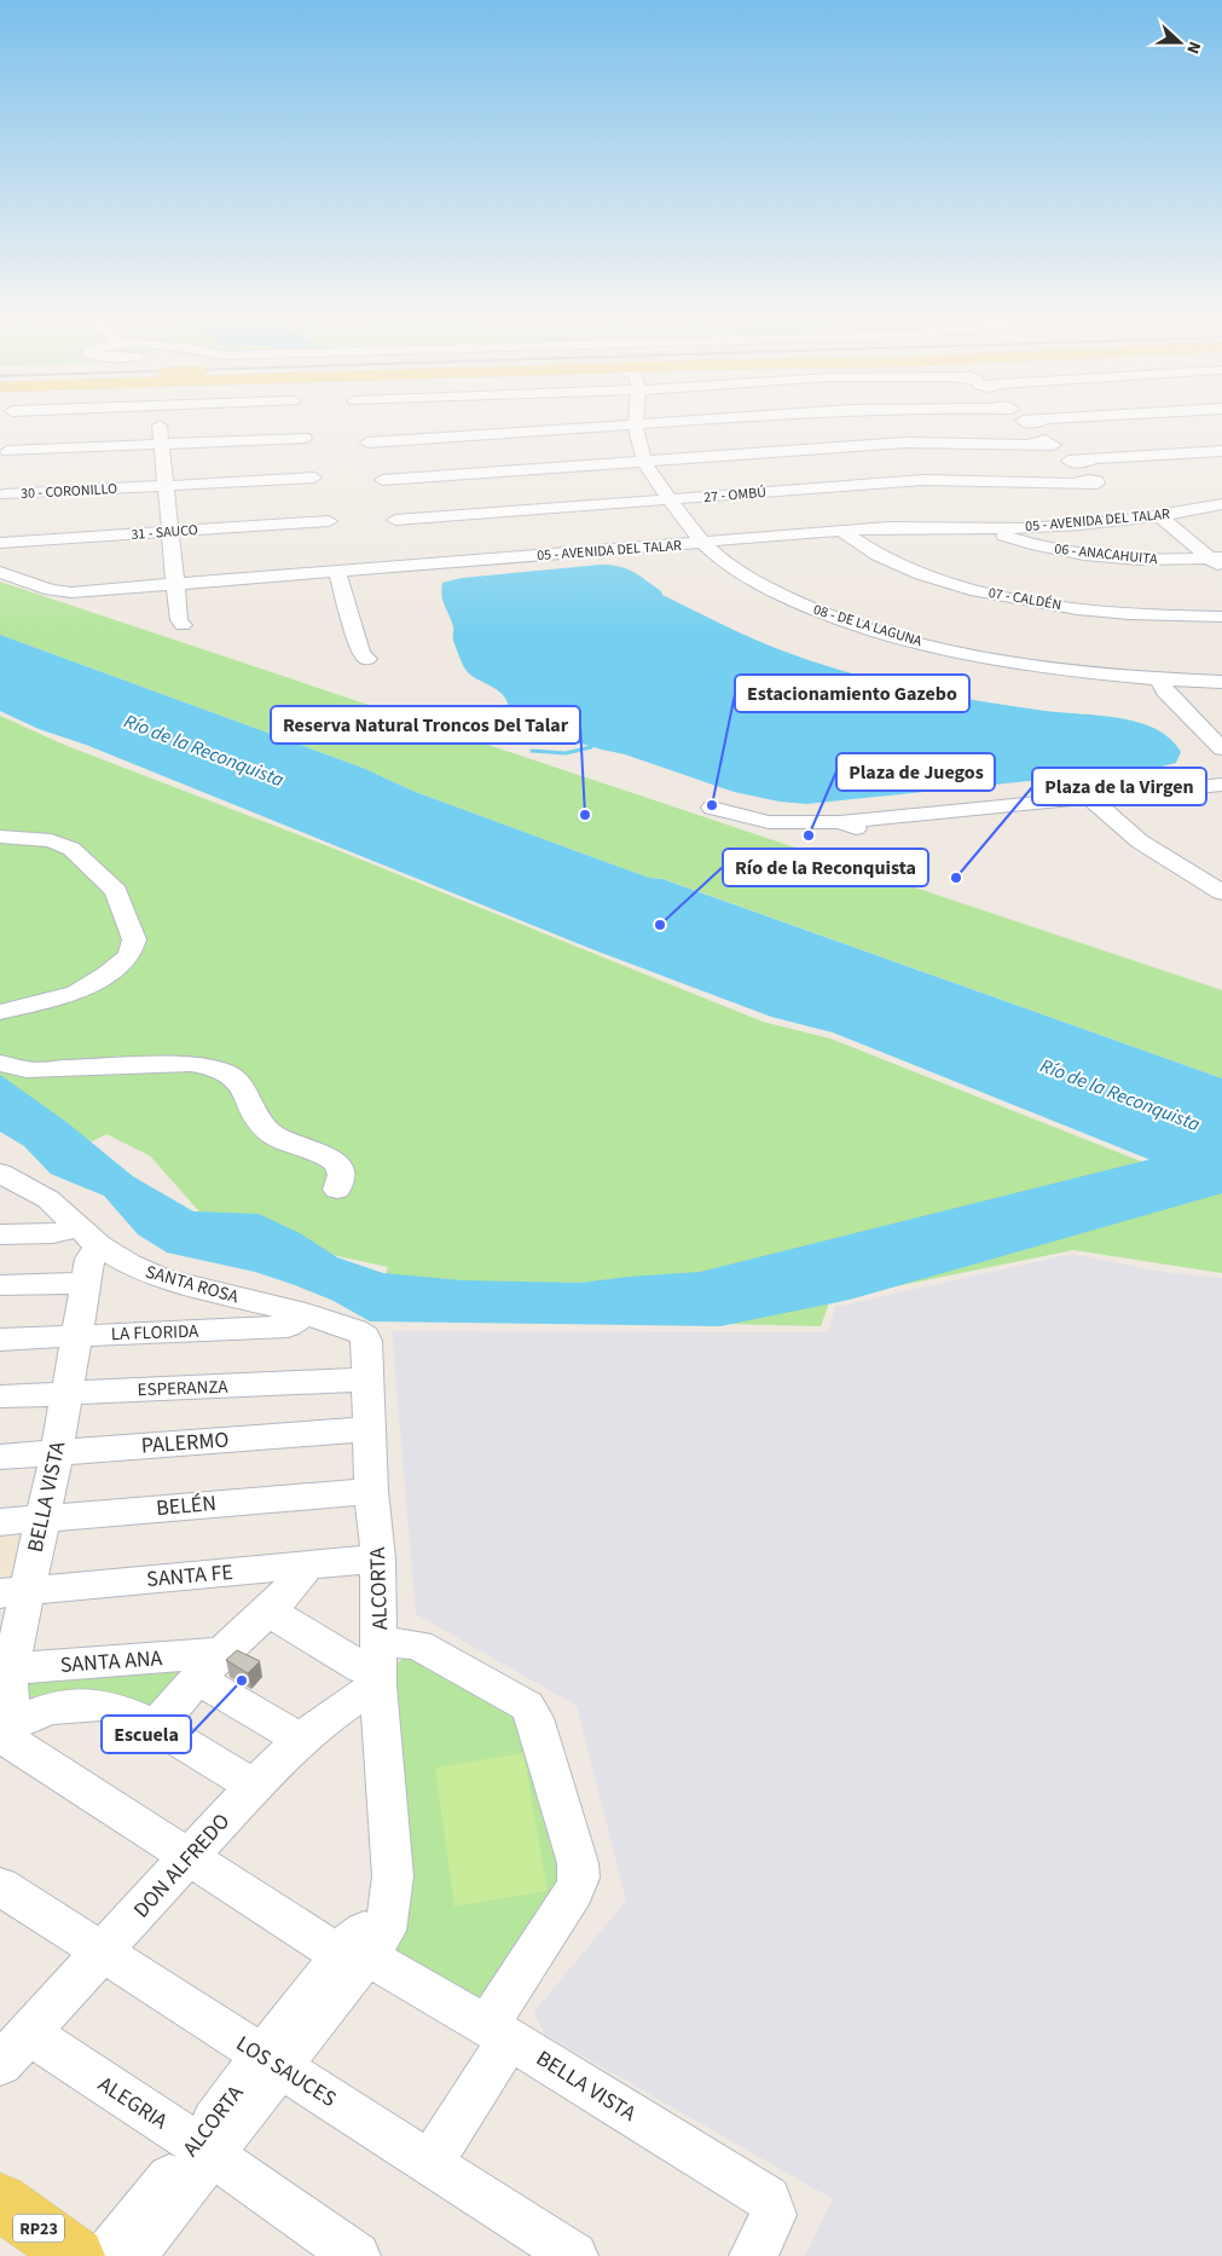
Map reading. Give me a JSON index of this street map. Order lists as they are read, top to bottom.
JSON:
{
  "streets": {
    "main road": ["RP23"],
    "street": [
      "30 - CORONILLO",
      "27 - OMBÚ",
      "05 - AVENIDA DEL TALAR",
      "31 - SAUCO",
      "06 - ANACAHUITA",
      "07 - CALDÉN",
      "08 - DE LA LAGUNA",
      "SANTA ROSA",
      "LA FLORIDA",
      "ESPERANZA",
      "PALERMO",
      "BELLA VISTA",
      "BELÉN",
      "SANTA FE",
      "ALCORTA",
      "SANTA ANA",
      "DON ALFREDO",
      "LOS SAUCES",
      "ALEGRIA"
    ]
  },
  "crossings": [
    ["27 - OMBÚ", "08 - DE LA LAGUNA"],
    ["05 - AVENIDA DEL TALAR", "06 - ANACAHUITA"],
    ["05 - AVENIDA DEL TALAR", "07 - CALDÉN"],
    ["05 - AVENIDA DEL TALAR", "08 - DE LA LAGUNA"],
    ["SANTA ROSA", "LA FLORIDA"],
    ["SANTA ROSA", "BELLA VISTA"],
    ["SANTA ROSA", "ALCORTA"],
    ["LA FLORIDA", "BELLA VISTA"],
    ["LA FLORIDA", "ALCORTA"],
    ["ESPERANZA", "BELLA VISTA"],
    ["ESPERANZA", "ALCORTA"],
    ["PALERMO", "BELLA VISTA"],
    ["PALERMO", "ALCORTA"],
    ["BELLA VISTA", "BELÉN"],
    ["BELLA VISTA", "SANTA FE"],
    ["BELLA VISTA", "ALCORTA"],
    ["BELLA VISTA", "SANTA ANA"],
    ["BELLA VISTA", "DON ALFREDO"],
    ["BELÉN", "ALCORTA"],
    ["SANTA FE", "ALCORTA"],
    ["ALCORTA", "DON ALFREDO"],
    ["ALCORTA", "LOS SAUCES"],
    ["ALCORTA", "ALEGRIA"],
    ["DON ALFREDO", "LOS SAUCES"],
    ["DON ALFREDO", "ALEGRIA"]
  ],
  "water": ["Río de la Reconquista"],
  "places": [
    "Estacionamiento Gazebo",
    "Reserva Natural Troncos Del Talar",
    "Plaza de Juegos",
    "Plaza de la Virgen",
    "Río de la Reconquista",
    "Escuela"
  ],
  "north": "right"
}
